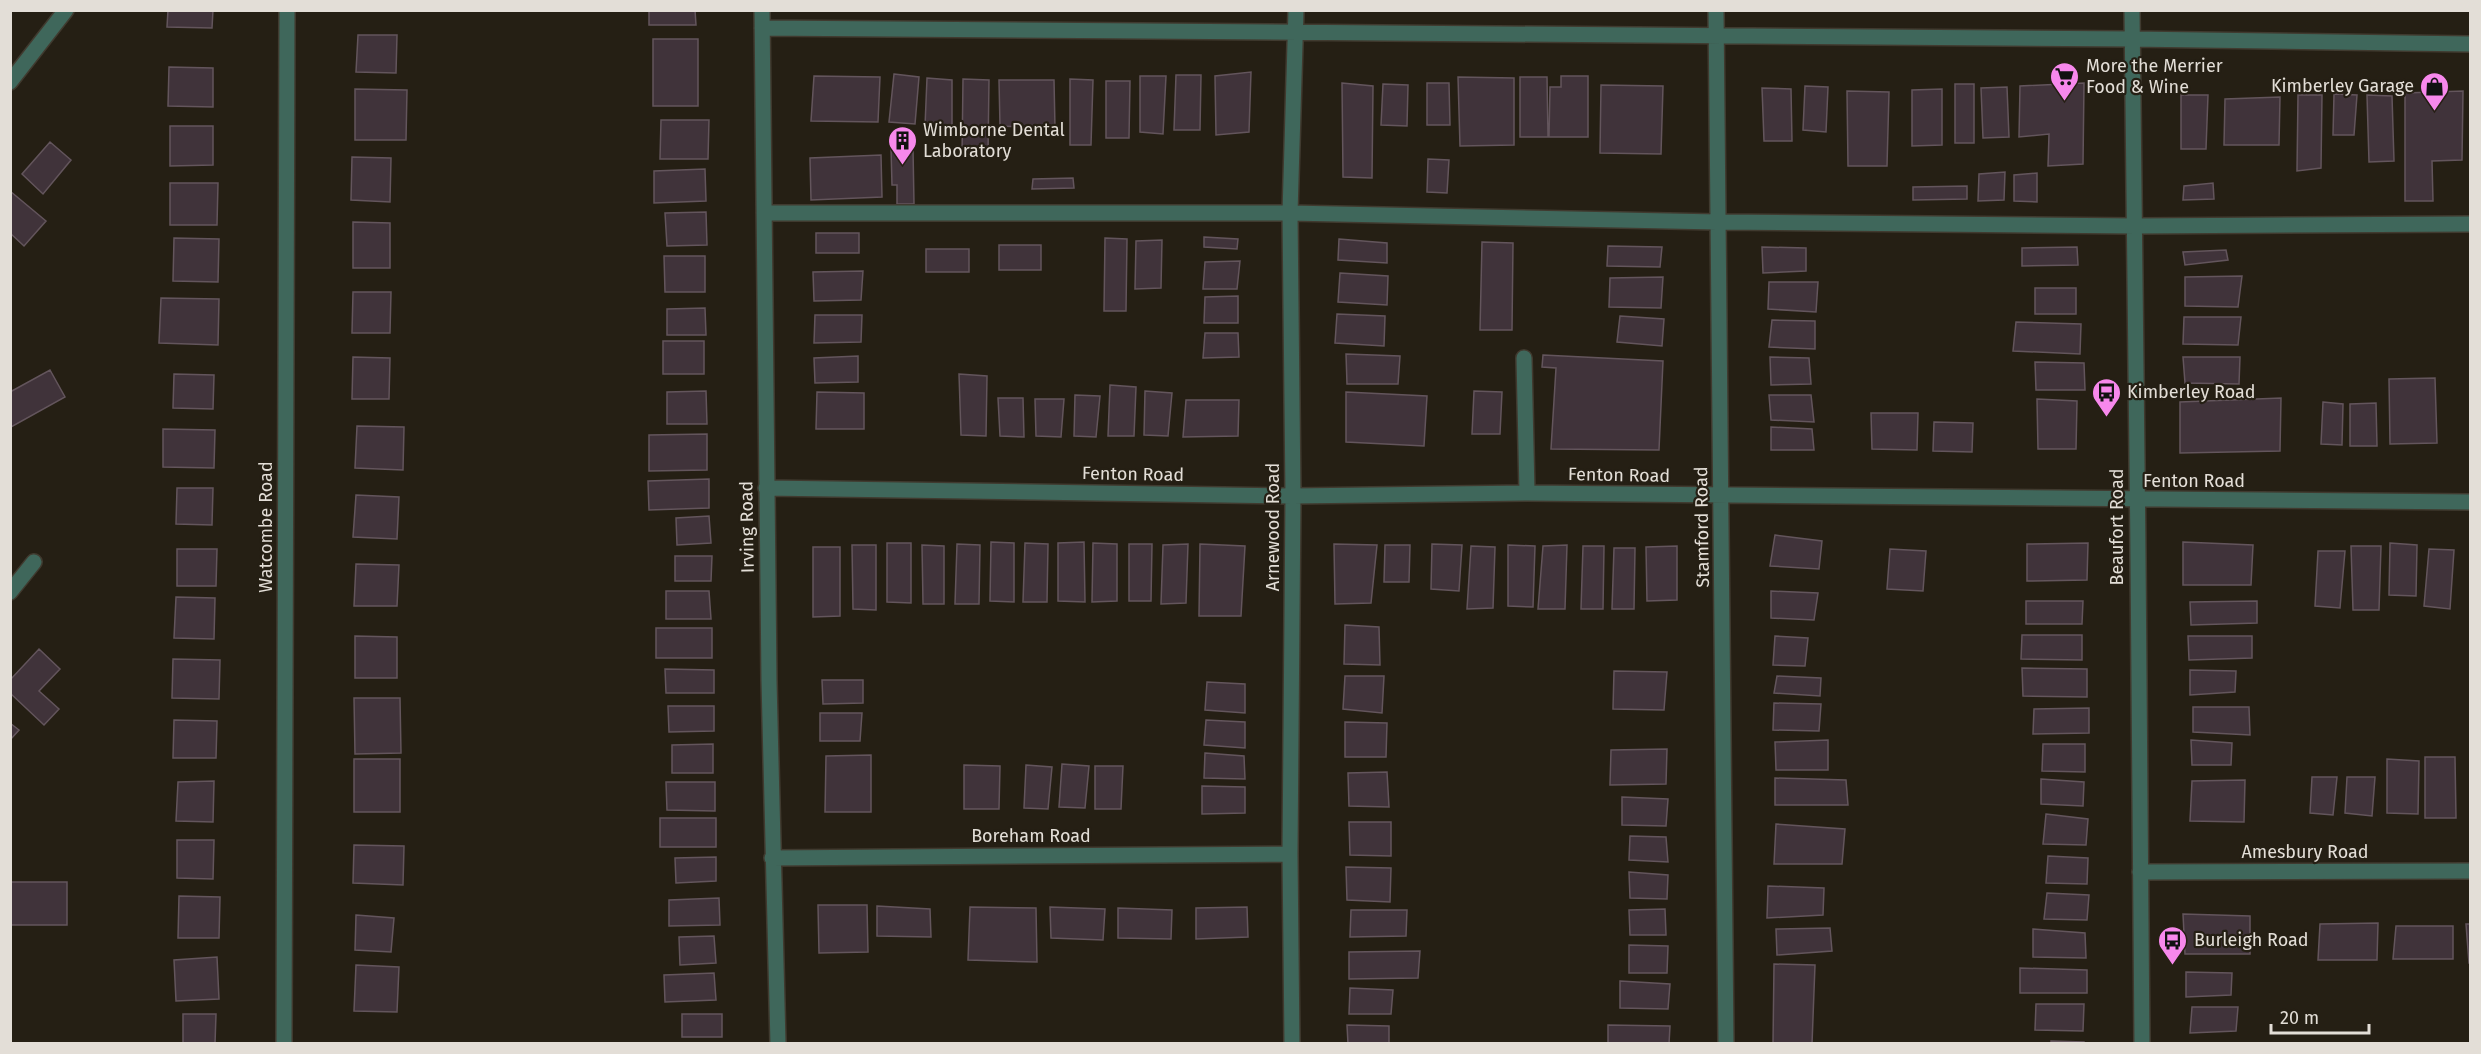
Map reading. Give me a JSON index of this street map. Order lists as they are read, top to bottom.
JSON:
{
  "streets": {
    "street": [
      "Fenton Road",
      "Watcombe Road",
      "Irving Road",
      "Arnewood Road",
      "Stamford Road",
      "Beaufort Road",
      "Boreham Road",
      "Amesbury Road"
    ]
  },
  "crossings": [
    ["Fenton Road", "Irving Road"],
    ["Fenton Road", "Arnewood Road"],
    ["Fenton Road", "Stamford Road"],
    ["Fenton Road", "Beaufort Road"],
    ["Irving Road", "Boreham Road"],
    ["Arnewood Road", "Boreham Road"],
    ["Beaufort Road", "Amesbury Road"]
  ],
  "places": {
    "supermarket": ["More the Merrier Food & Wine"],
    "shop": ["Kimberley Garage"],
    "building": ["Wimborne Dental Laboratory"],
    "bus stop": ["Kimberley Road", "Burleigh Road"]
  },
  "scale_bar": "20 m"
}
